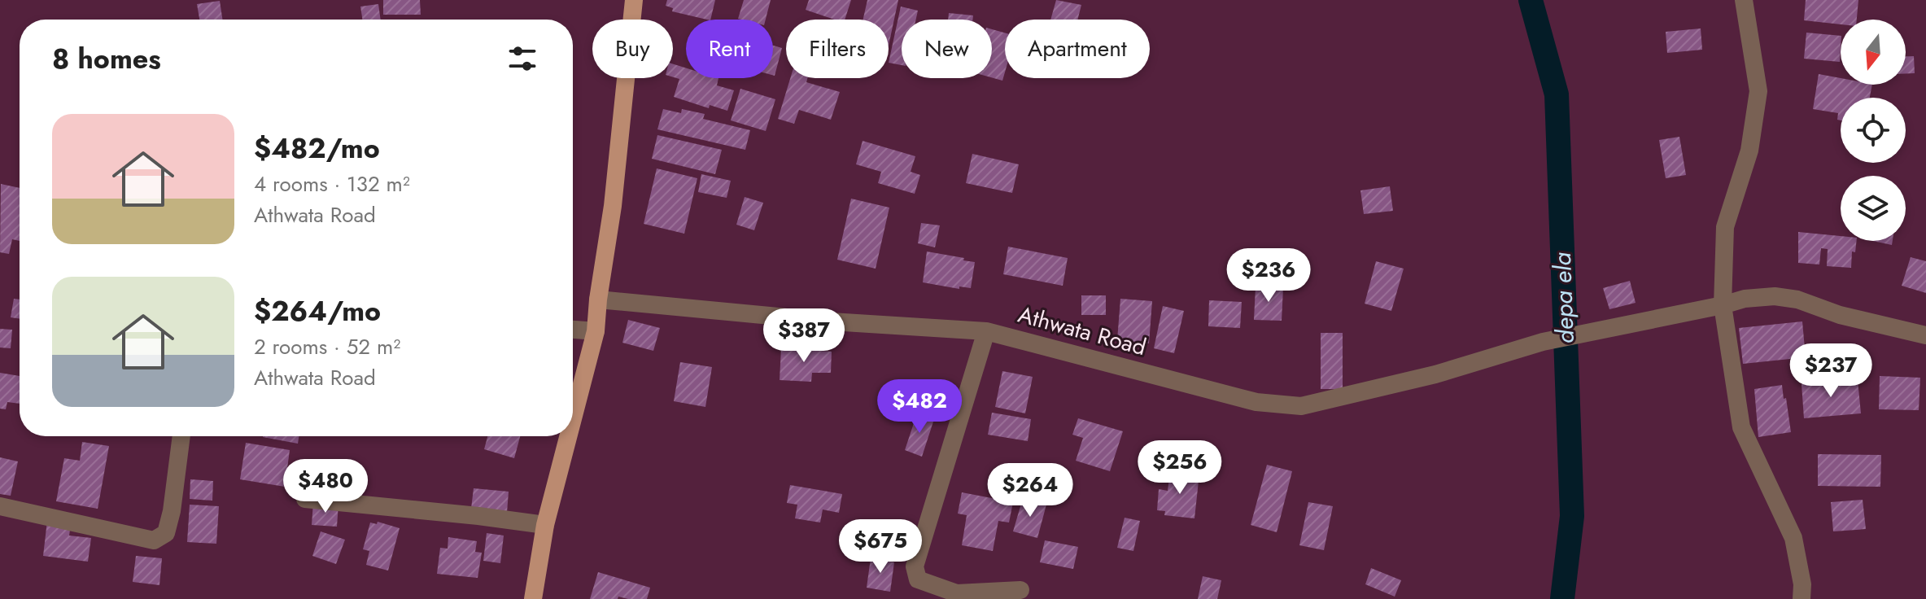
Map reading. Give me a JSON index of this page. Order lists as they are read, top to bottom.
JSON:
{
  "streets": {
    "street": ["Athwata Road"]
  },
  "water": ["depa ela"],
  "north": "bottom",
  "page": {
    "chip": [
      "Buy",
      "Rent",
      "Filters",
      "New",
      "Apartment"
    ],
    "heading": "8 homes",
    "list": [
      {
        "name": "$482/mo",
        "note": "4 rooms · 132 m² · Athwata Road"
      },
      {
        "name": "$264/mo",
        "note": "2 rooms · 52 m² · Athwata Road"
      }
    ],
    "price": [
      "$236",
      "$387",
      "$237",
      "$482",
      "$256",
      "$480",
      "$264",
      "$675"
    ]
  }
}
